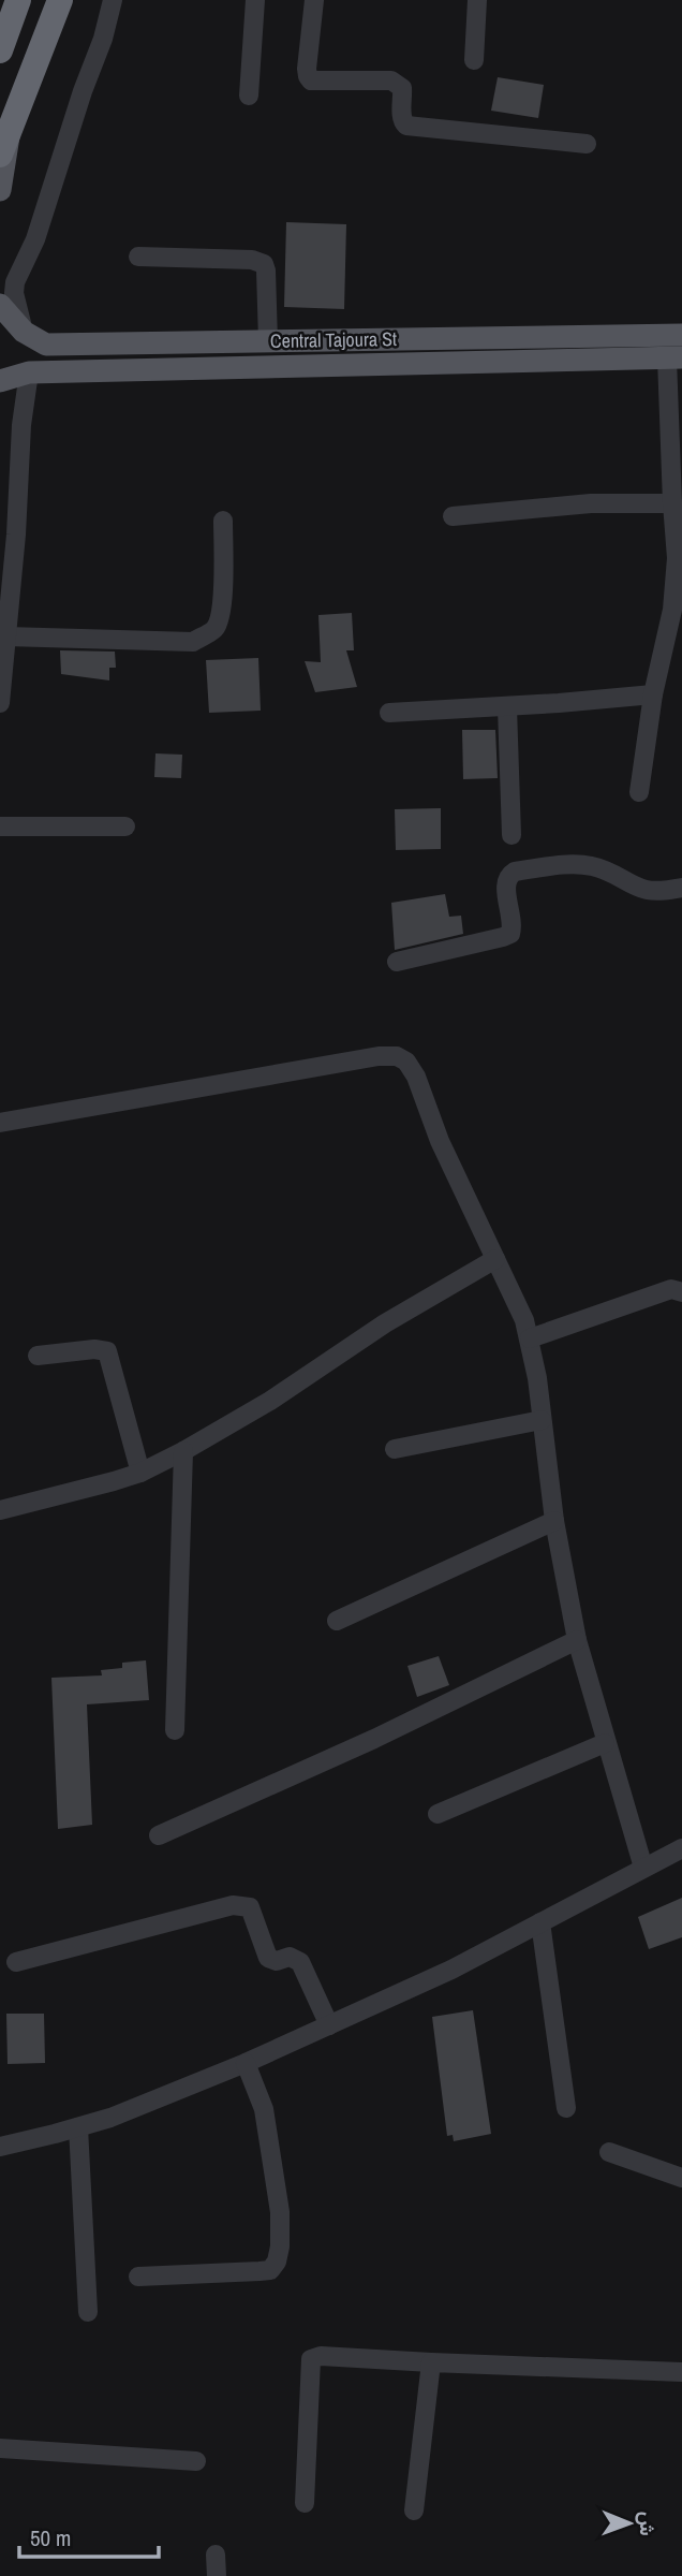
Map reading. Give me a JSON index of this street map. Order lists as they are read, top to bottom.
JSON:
{
  "streets": {
    "main road": ["Central Tajoura St"]
  },
  "scale_bar": "50 m",
  "north": "right"
}
